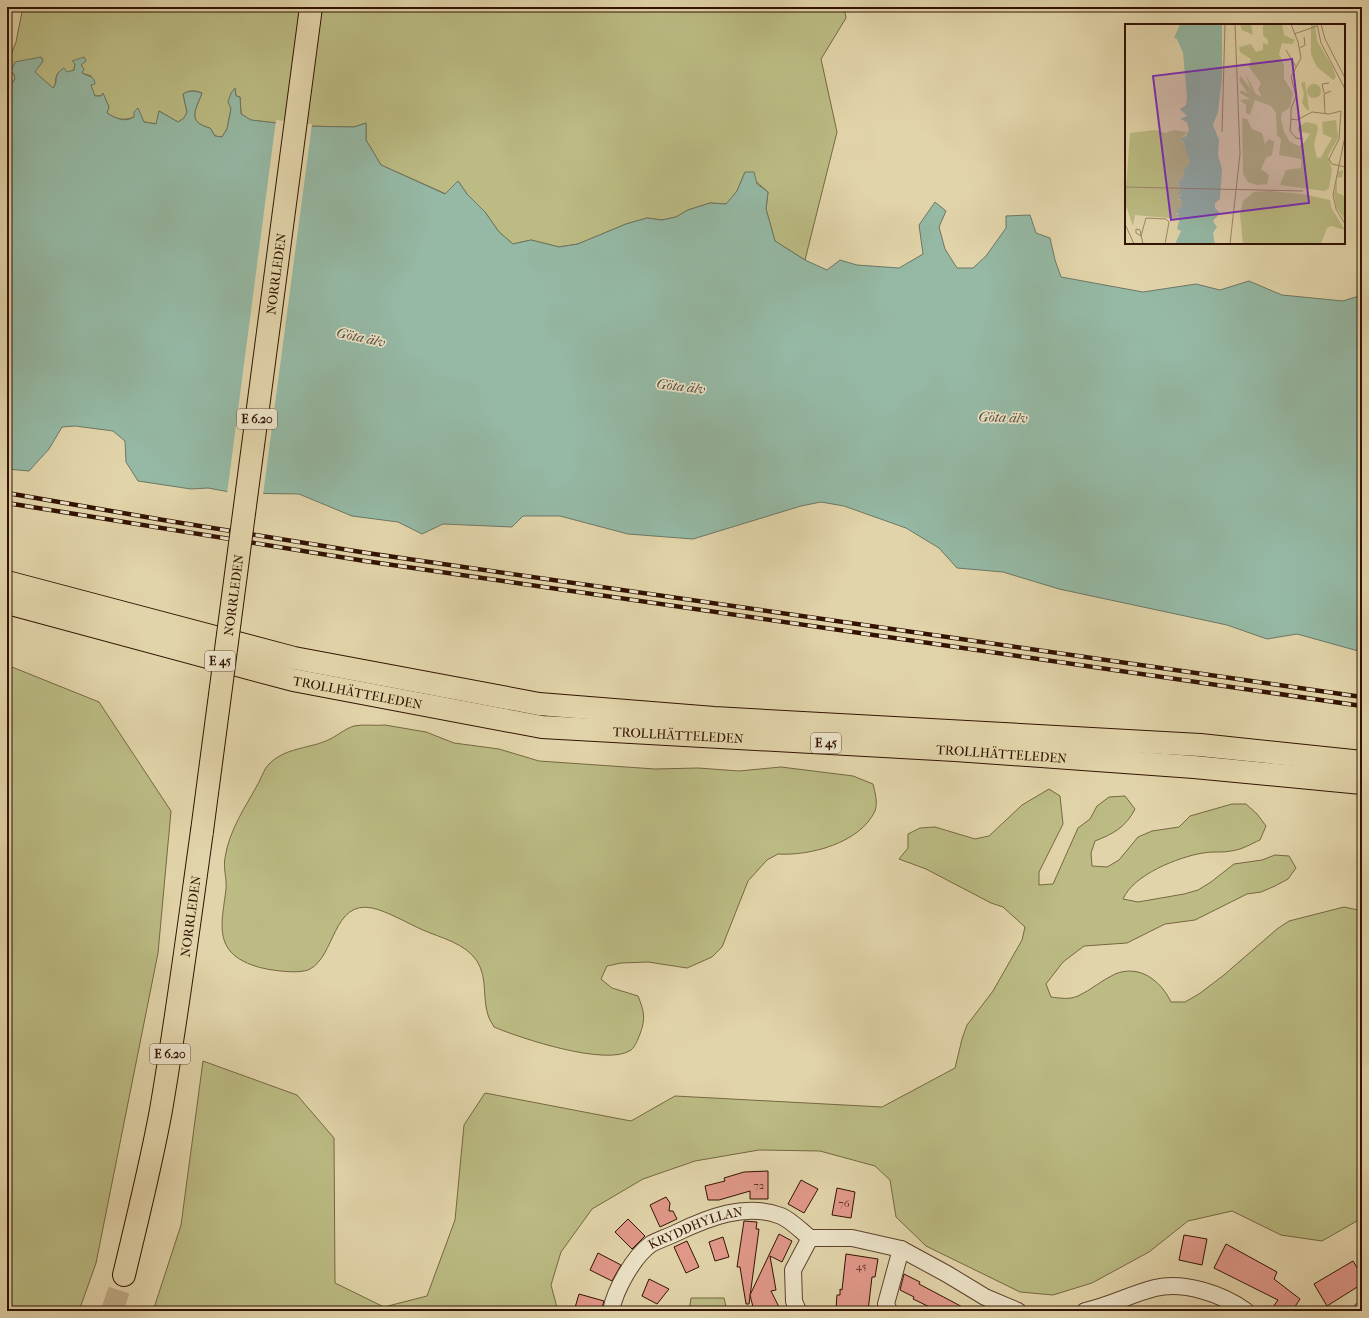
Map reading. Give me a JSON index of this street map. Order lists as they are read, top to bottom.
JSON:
{
  "streets": {
    "highway": [
      "NORRLEDEN",
      "E 6.20",
      "E 45",
      "TROLLHÄTTELEDEN"
    ],
    "street": ["KRYDDHYLLAN"]
  },
  "water": ["Göta älv"],
  "house_numbers": ["72", "76", "45"]
}
